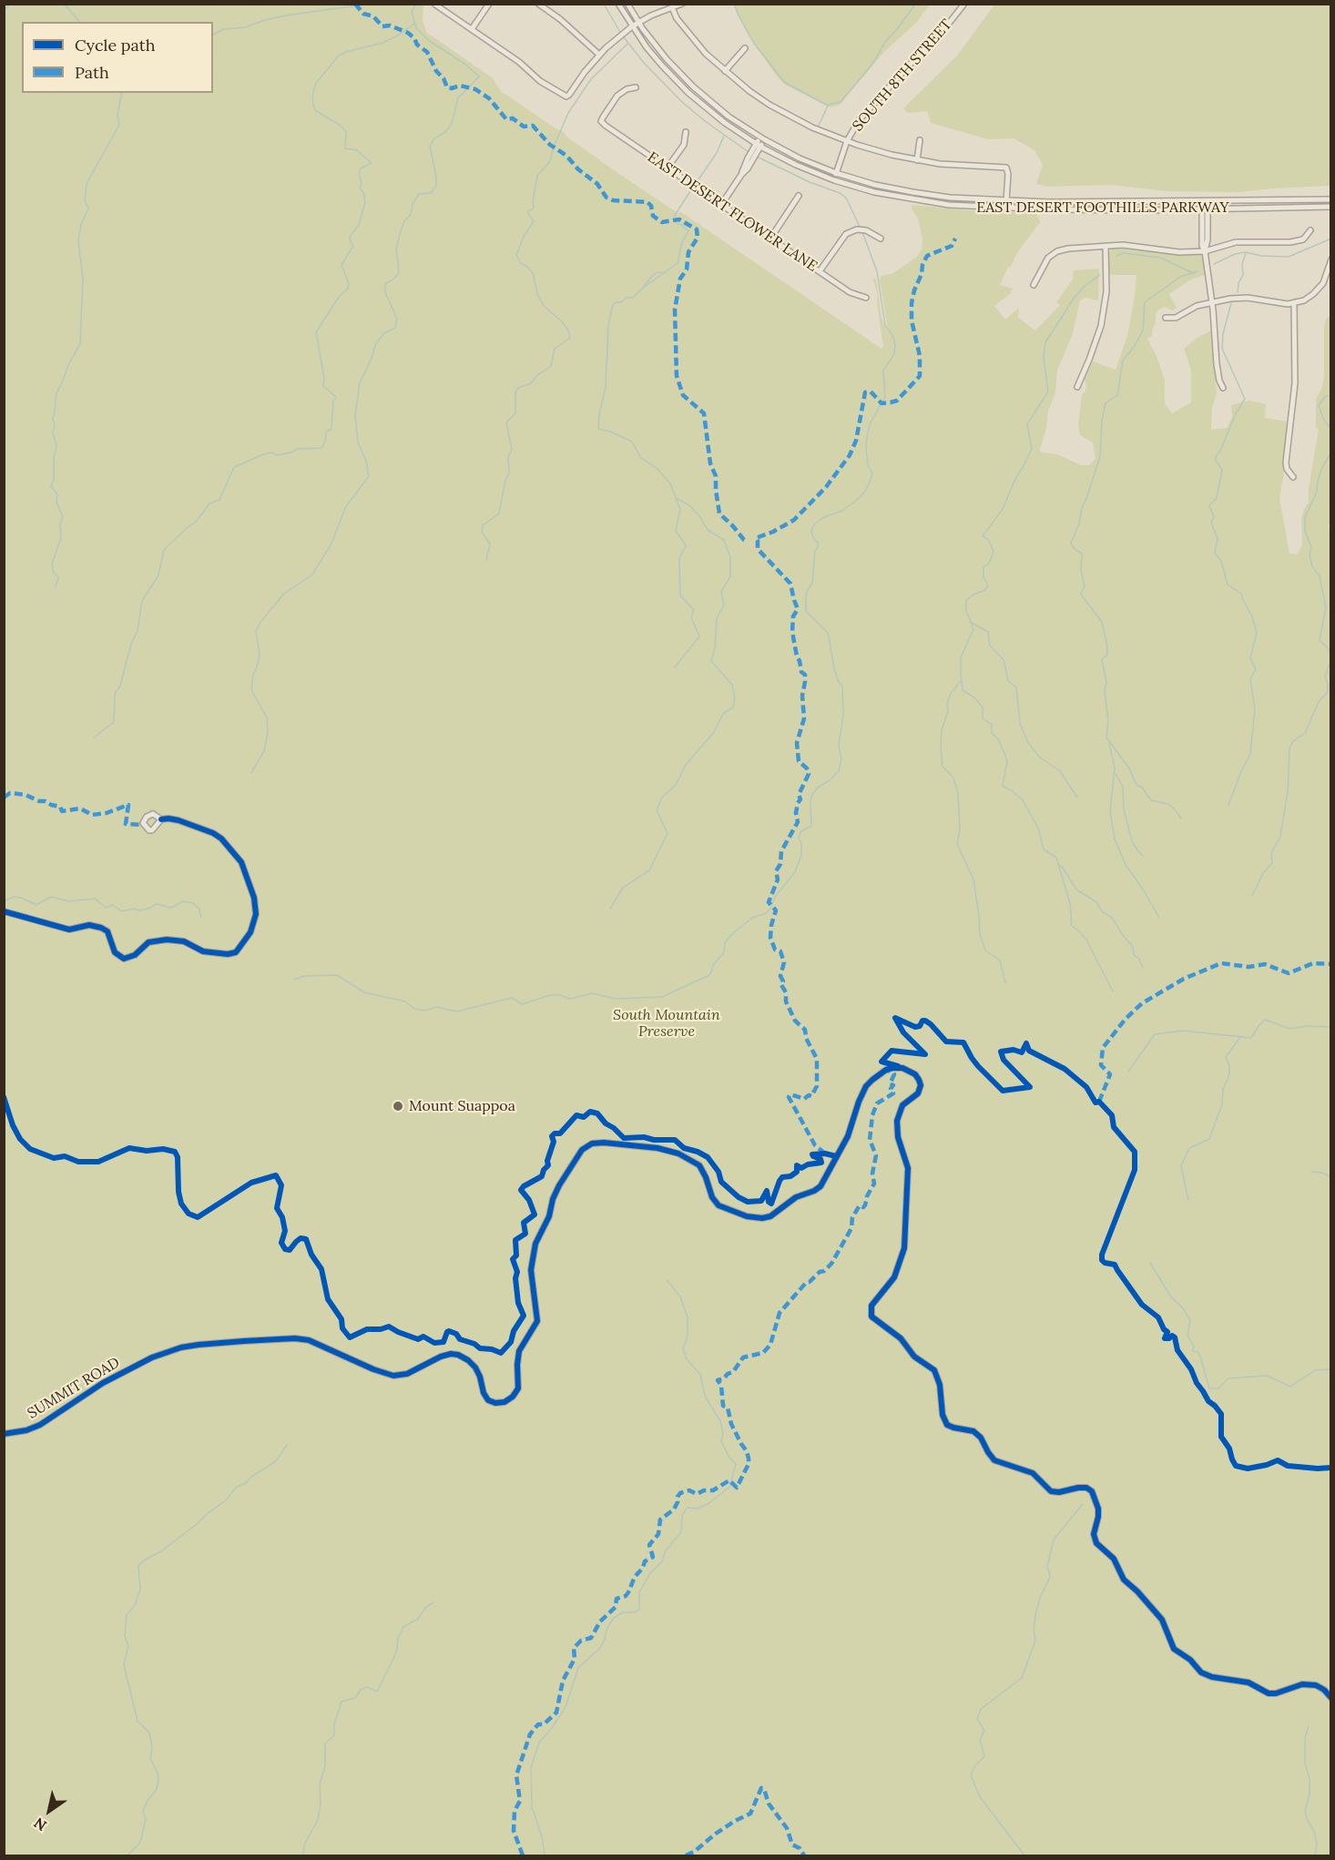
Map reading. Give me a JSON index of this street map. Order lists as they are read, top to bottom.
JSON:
{
  "streets": {
    "street": [
      "SOUTH 8TH STREET",
      "EAST DESERT FOOTHILLS PARKWAY",
      "EAST DESERT FLOWER LANE",
      "SUMMIT ROAD"
    ]
  },
  "crossings": [
    ["SOUTH 8TH STREET", "EAST DESERT FOOTHILLS PARKWAY"]
  ],
  "parks": ["South Mountain Preserve"],
  "places": ["Mount Suappoa"],
  "legend": ["Cycle path", "Path"],
  "north": "bottom left"
}
